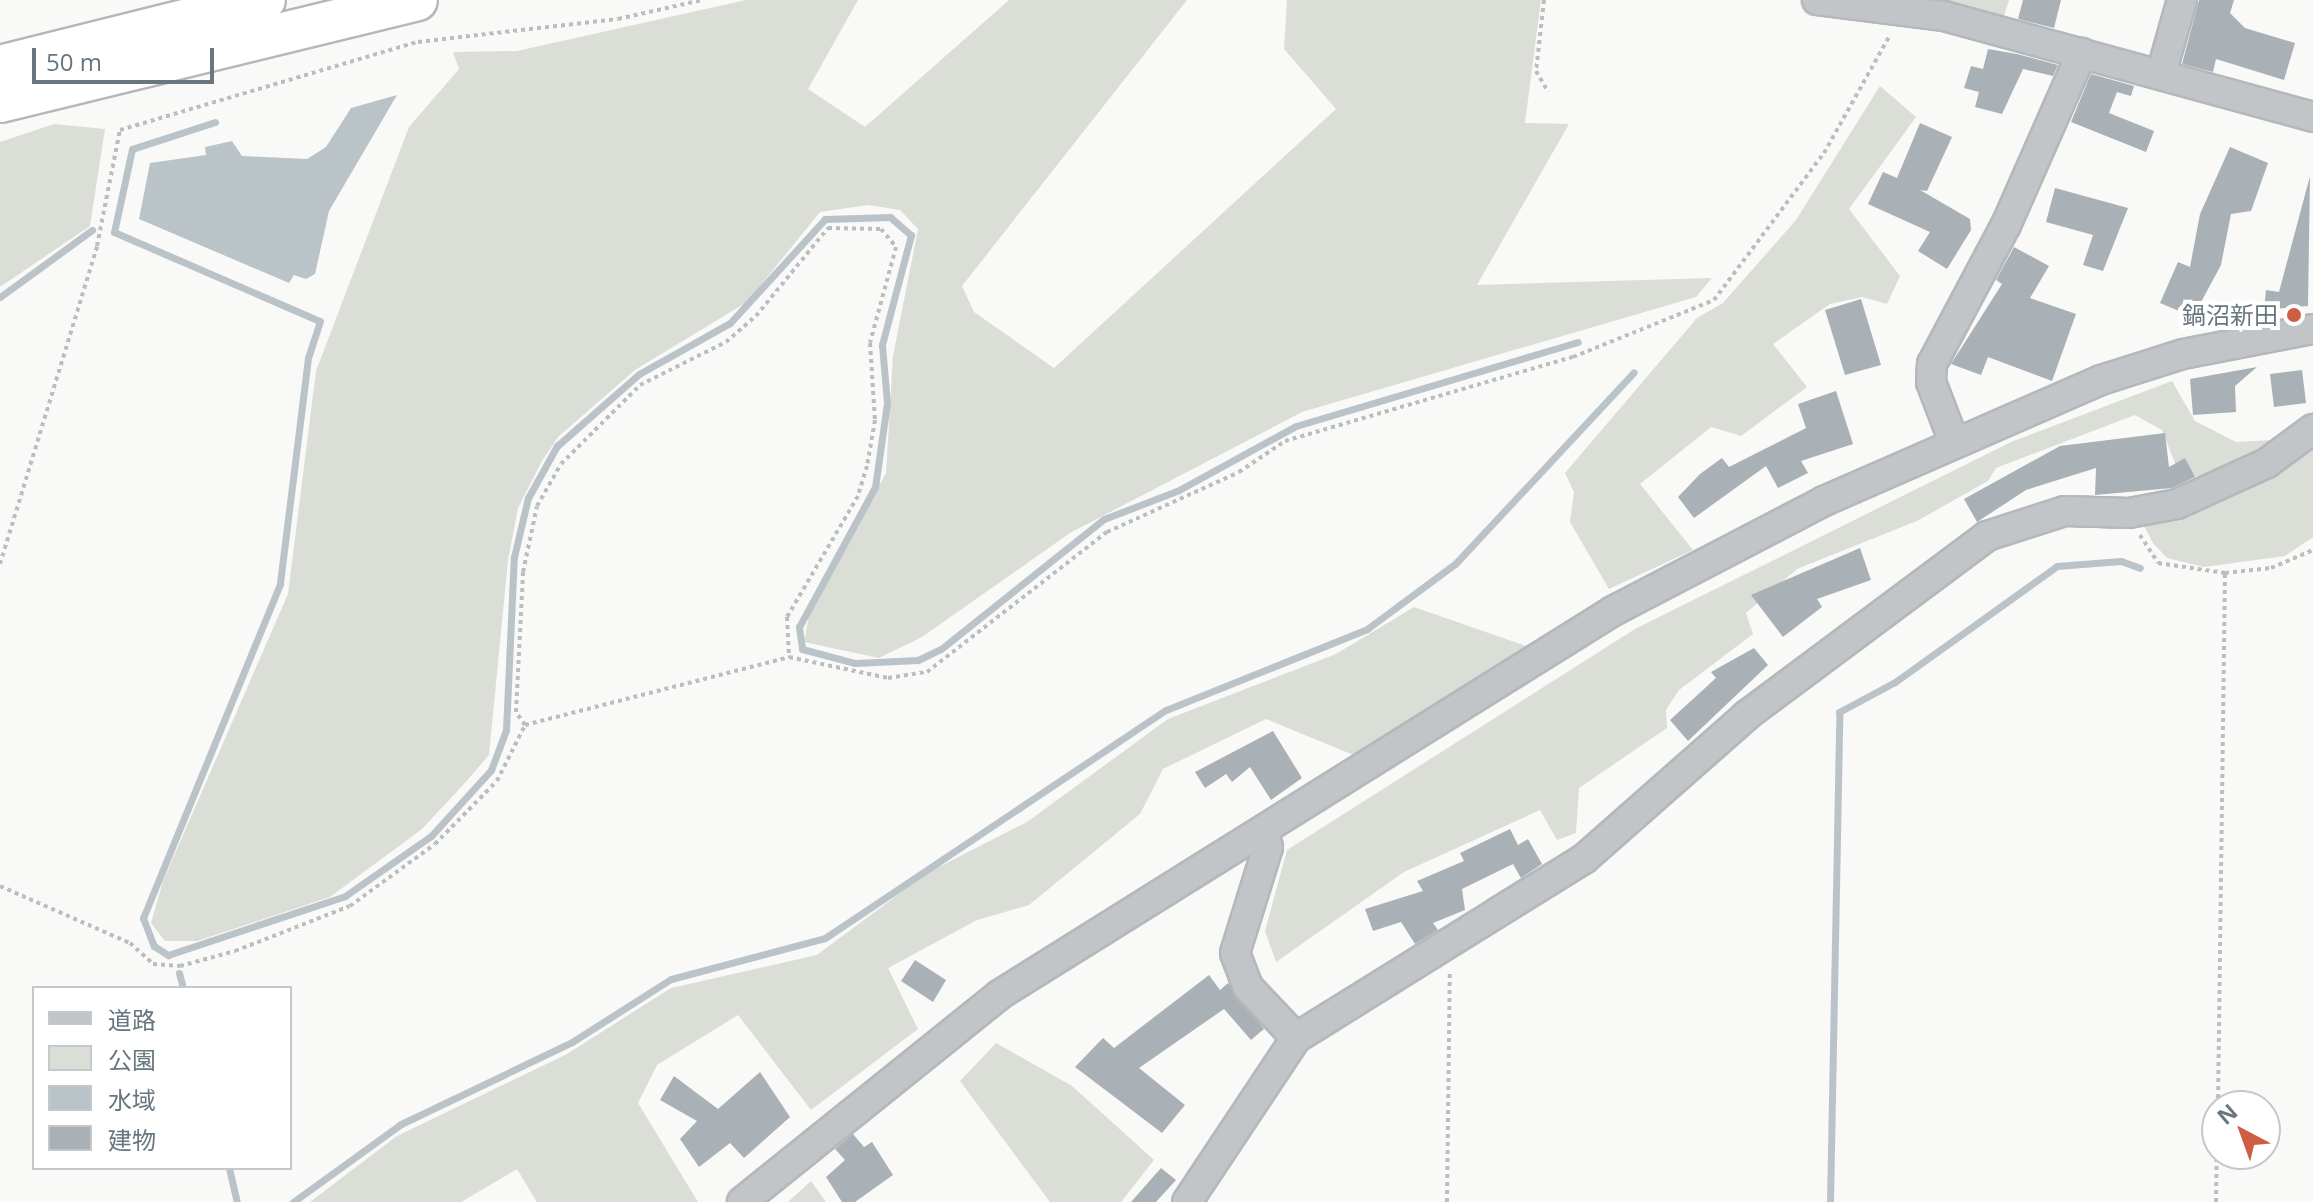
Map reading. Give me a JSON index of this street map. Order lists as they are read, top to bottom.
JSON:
{
  "places": ["鍋沼新田"],
  "legend": [
    "道路",
    "公園",
    "水域",
    "建物"
  ],
  "scale_bar": "50 m",
  "north": "top left"
}
